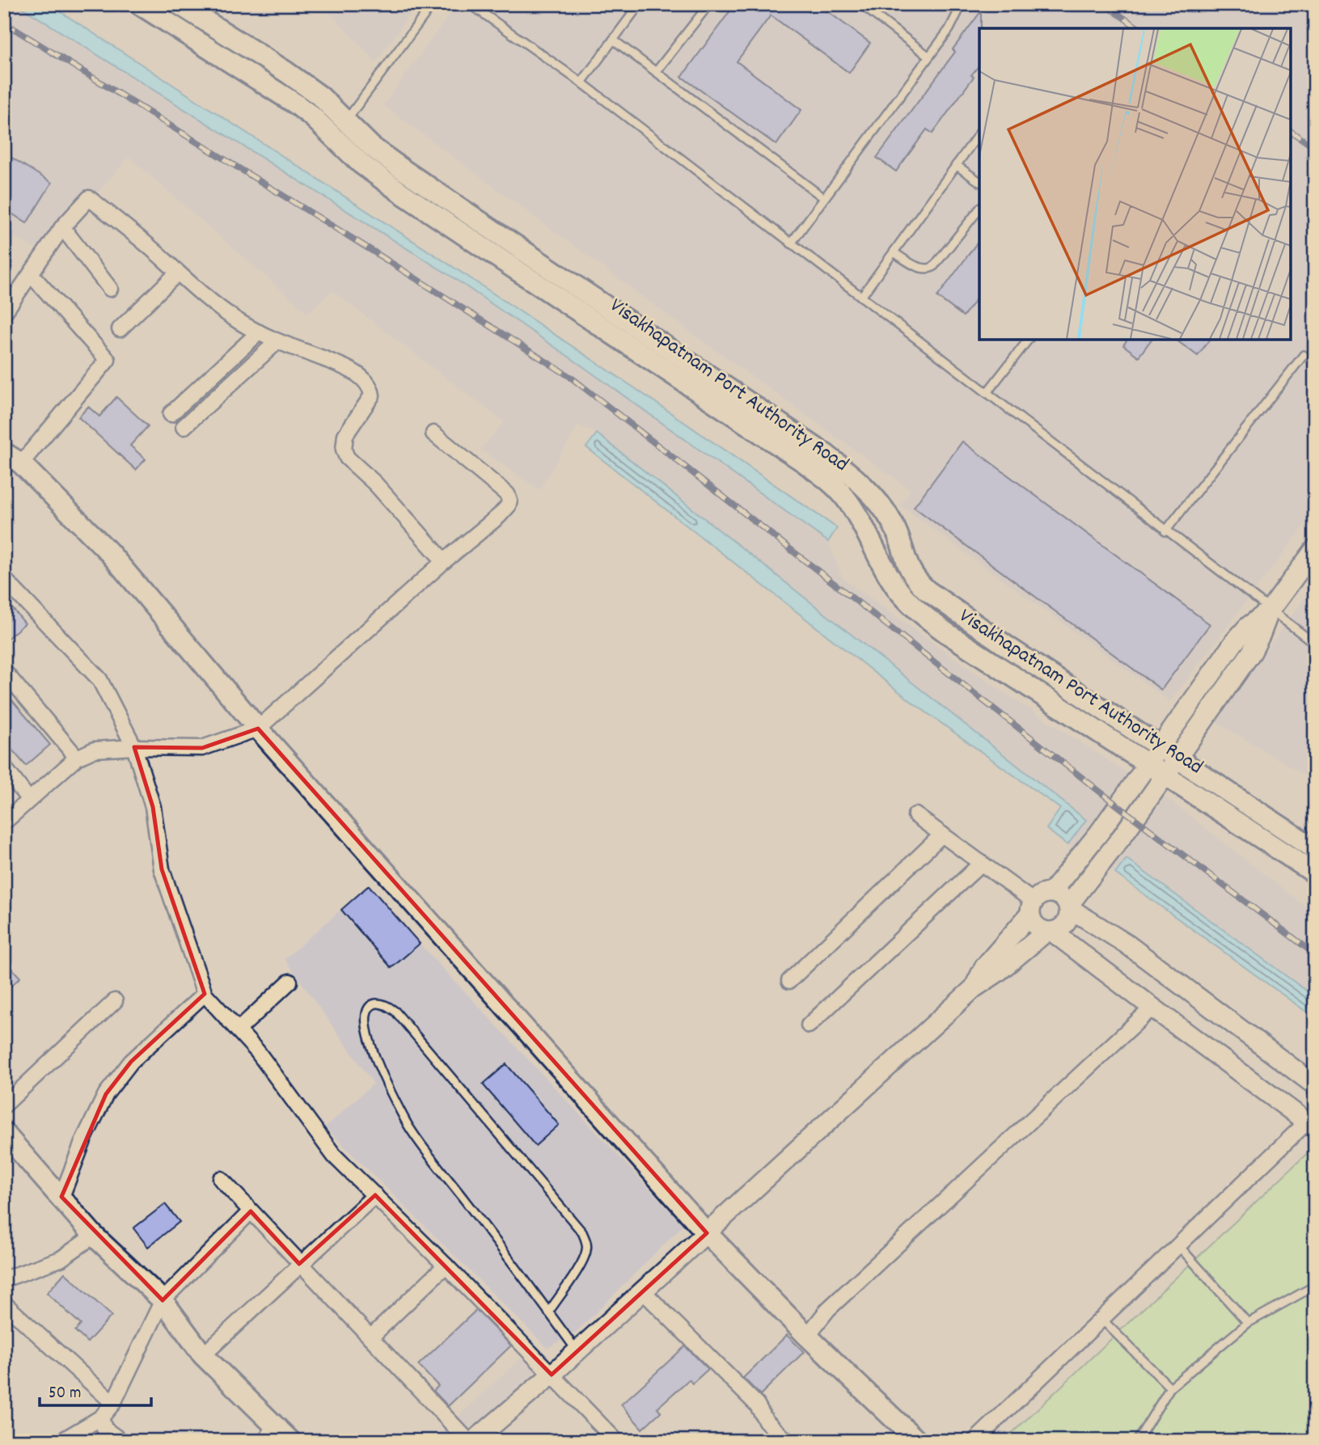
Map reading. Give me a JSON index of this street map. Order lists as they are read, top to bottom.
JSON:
{
  "streets": {
    "main road": ["Visakhapatnam Port Authority Road"]
  },
  "scale_bar": "50 m"
}
